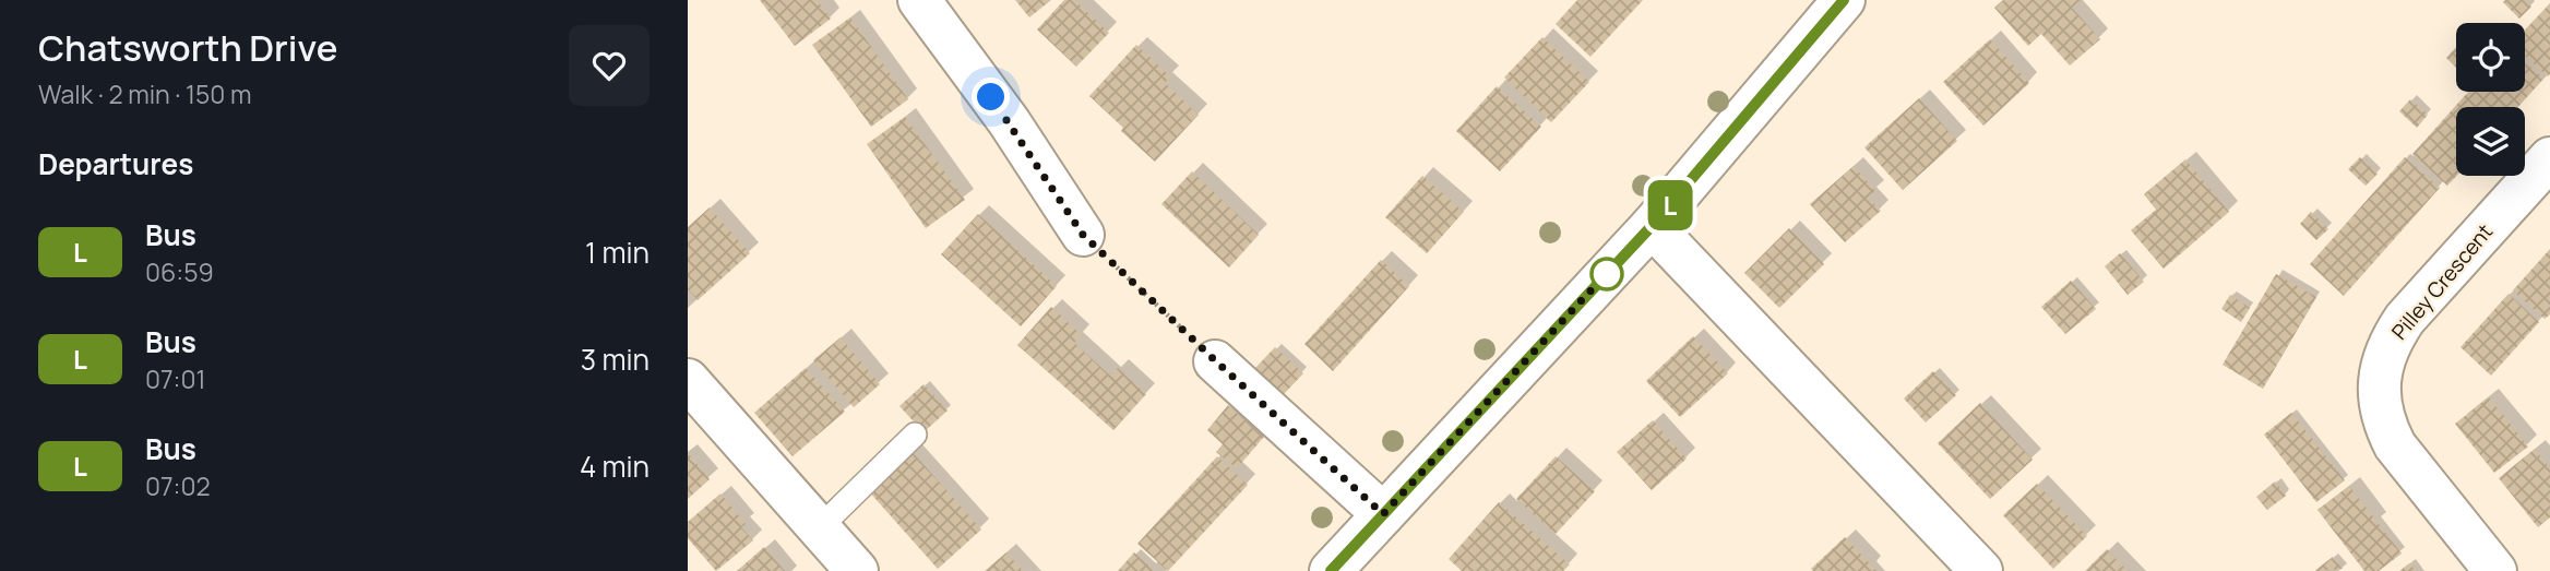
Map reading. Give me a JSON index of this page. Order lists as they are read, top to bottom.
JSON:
{
  "streets": {
    "street": ["Pilley Crescent"]
  },
  "lines": ["bus line L"],
  "page": {
    "heading": [
      ["Chatsworth Drive", "Walk · 2 min · 150 m"],
      "Departures"
    ],
    "on_map": "L",
    "list": [
      {
        "mark": "L",
        "name": "Bus",
        "note": "06:59",
        "value": "1 min"
      },
      {
        "mark": "L",
        "name": "Bus",
        "note": "07:01",
        "value": "3 min"
      },
      {
        "mark": "L",
        "name": "Bus",
        "note": "07:02",
        "value": "4 min"
      }
    ]
  }
}
